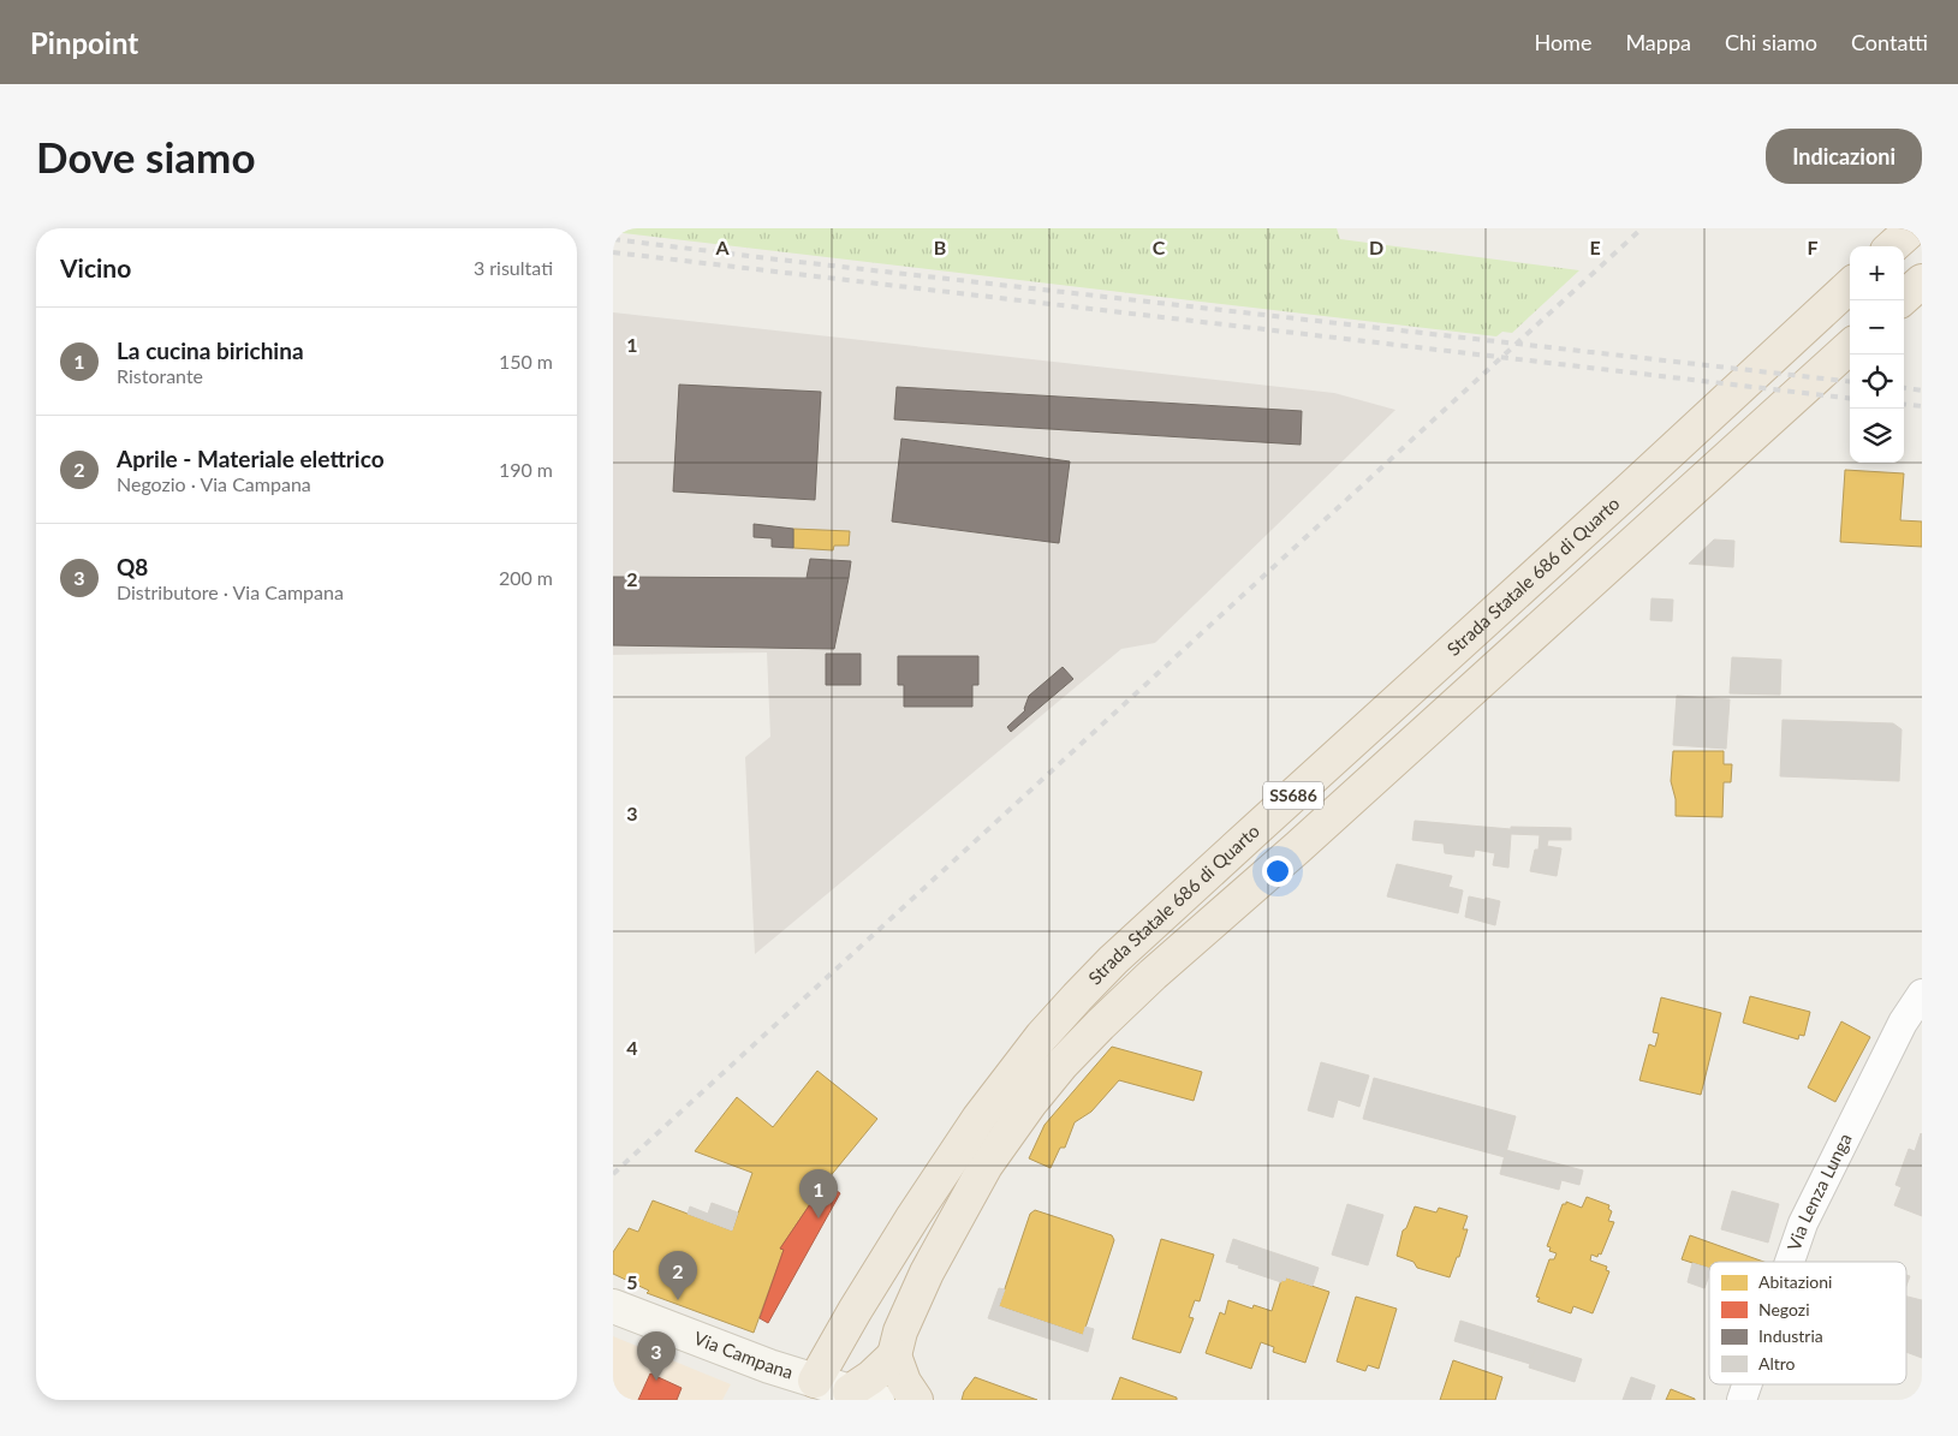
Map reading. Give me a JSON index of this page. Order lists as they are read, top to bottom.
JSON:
{
  "streets": {
    "highway": ["Strada Statale 686 di Quarto", "SS686"],
    "main road": ["Via Campana"],
    "street": ["Via Lenza Lunga"]
  },
  "crossings": [
    ["Strada Statale 686 di Quarto", "Via Campana"]
  ],
  "legend": [
    "Abitazioni",
    "Negozi",
    "Industria",
    "Altro"
  ],
  "page": {
    "header": "Pinpoint",
    "nav": [
      "Home",
      "Mappa",
      "Chi siamo",
      "Contatti"
    ],
    "buttons": "Indicazioni",
    "title": "Dove siamo",
    "heading": ["Vicino", "3 risultati"],
    "map_buttons": ["+", "−"],
    "list": [
      {
        "mark": "1",
        "name": "La cucina birichina",
        "note": "Ristorante",
        "value": "150 m"
      },
      {
        "mark": "2",
        "name": "Aprile - Materiale elettrico",
        "note": "Negozio · Via Campana",
        "value": "190 m"
      },
      {
        "mark": "3",
        "name": "Q8",
        "note": "Distributore · Via Campana",
        "value": "200 m"
      }
    ],
    "pins": ["1", "2", "3"]
  },
  "grid": {
    "columns": [
      "A",
      "B",
      "C",
      "D",
      "E",
      "F"
    ],
    "rows": [
      "1",
      "2",
      "3",
      "4",
      "5"
    ]
  }
}
